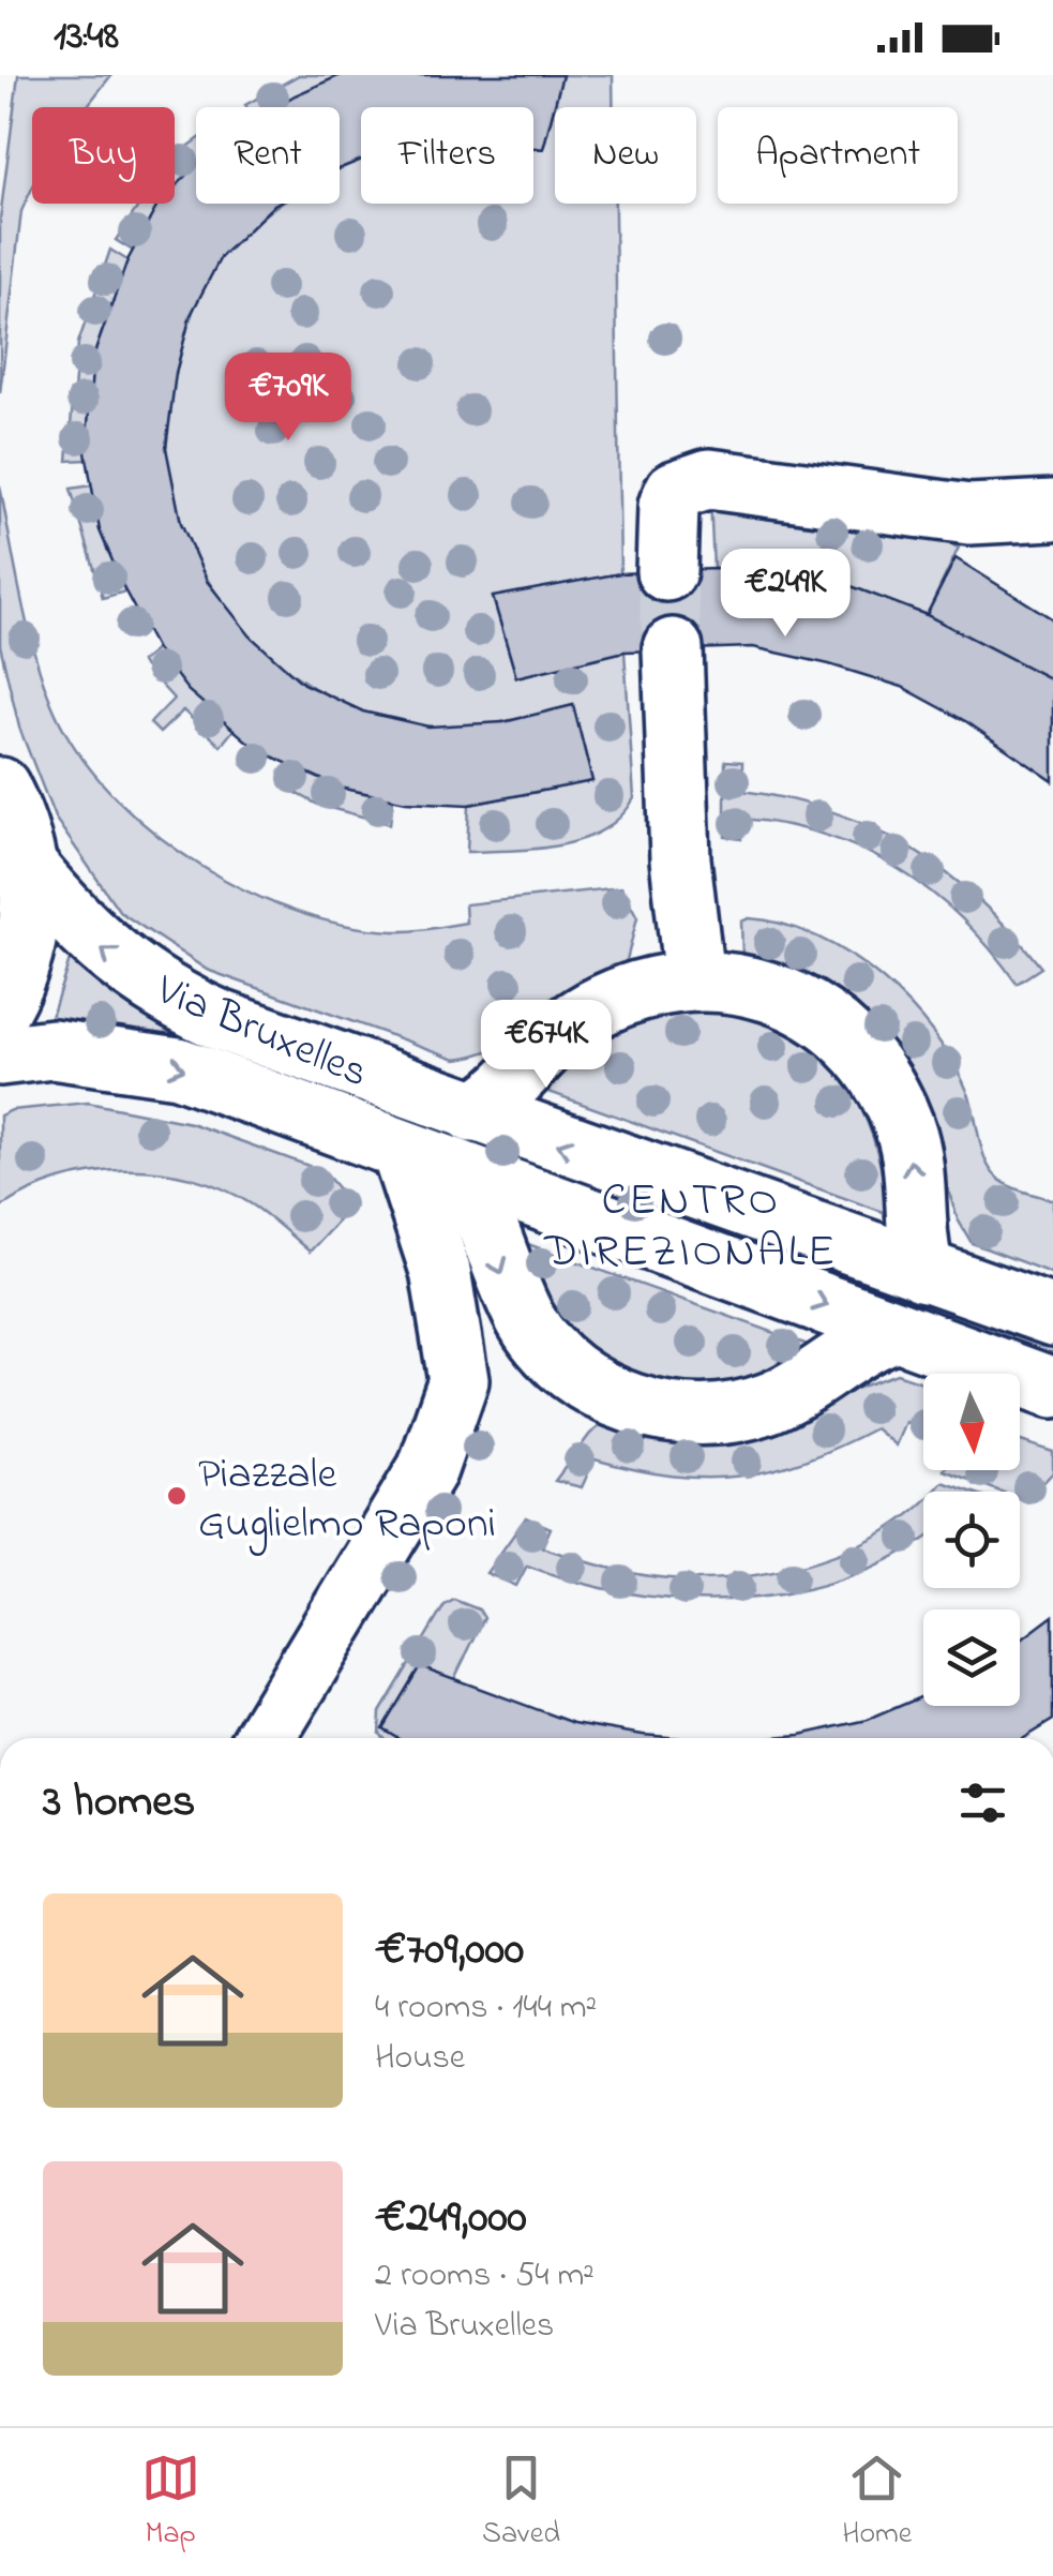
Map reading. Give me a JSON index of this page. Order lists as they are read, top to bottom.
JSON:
{
  "streets": {
    "street": ["Via Bruxelles"]
  },
  "districts": ["CENTRO DIREZIONALE"],
  "places": ["Piazzale Guglielmo Raponi"],
  "north": "bottom",
  "page": {
    "status": "13:48",
    "chip": [
      "Buy",
      "Rent",
      "Filters",
      "New",
      "Apartment"
    ],
    "price": ["€709K", "€249K", "€674K"],
    "heading": "3 homes",
    "list": [
      {
        "name": "€709,000",
        "note": "4 rooms · 144 m² · House"
      },
      {
        "name": "€249,000",
        "note": "2 rooms · 54 m² · Via Bruxelles"
      }
    ],
    "tabs": ["Map", "Saved", "Home"]
  }
}
